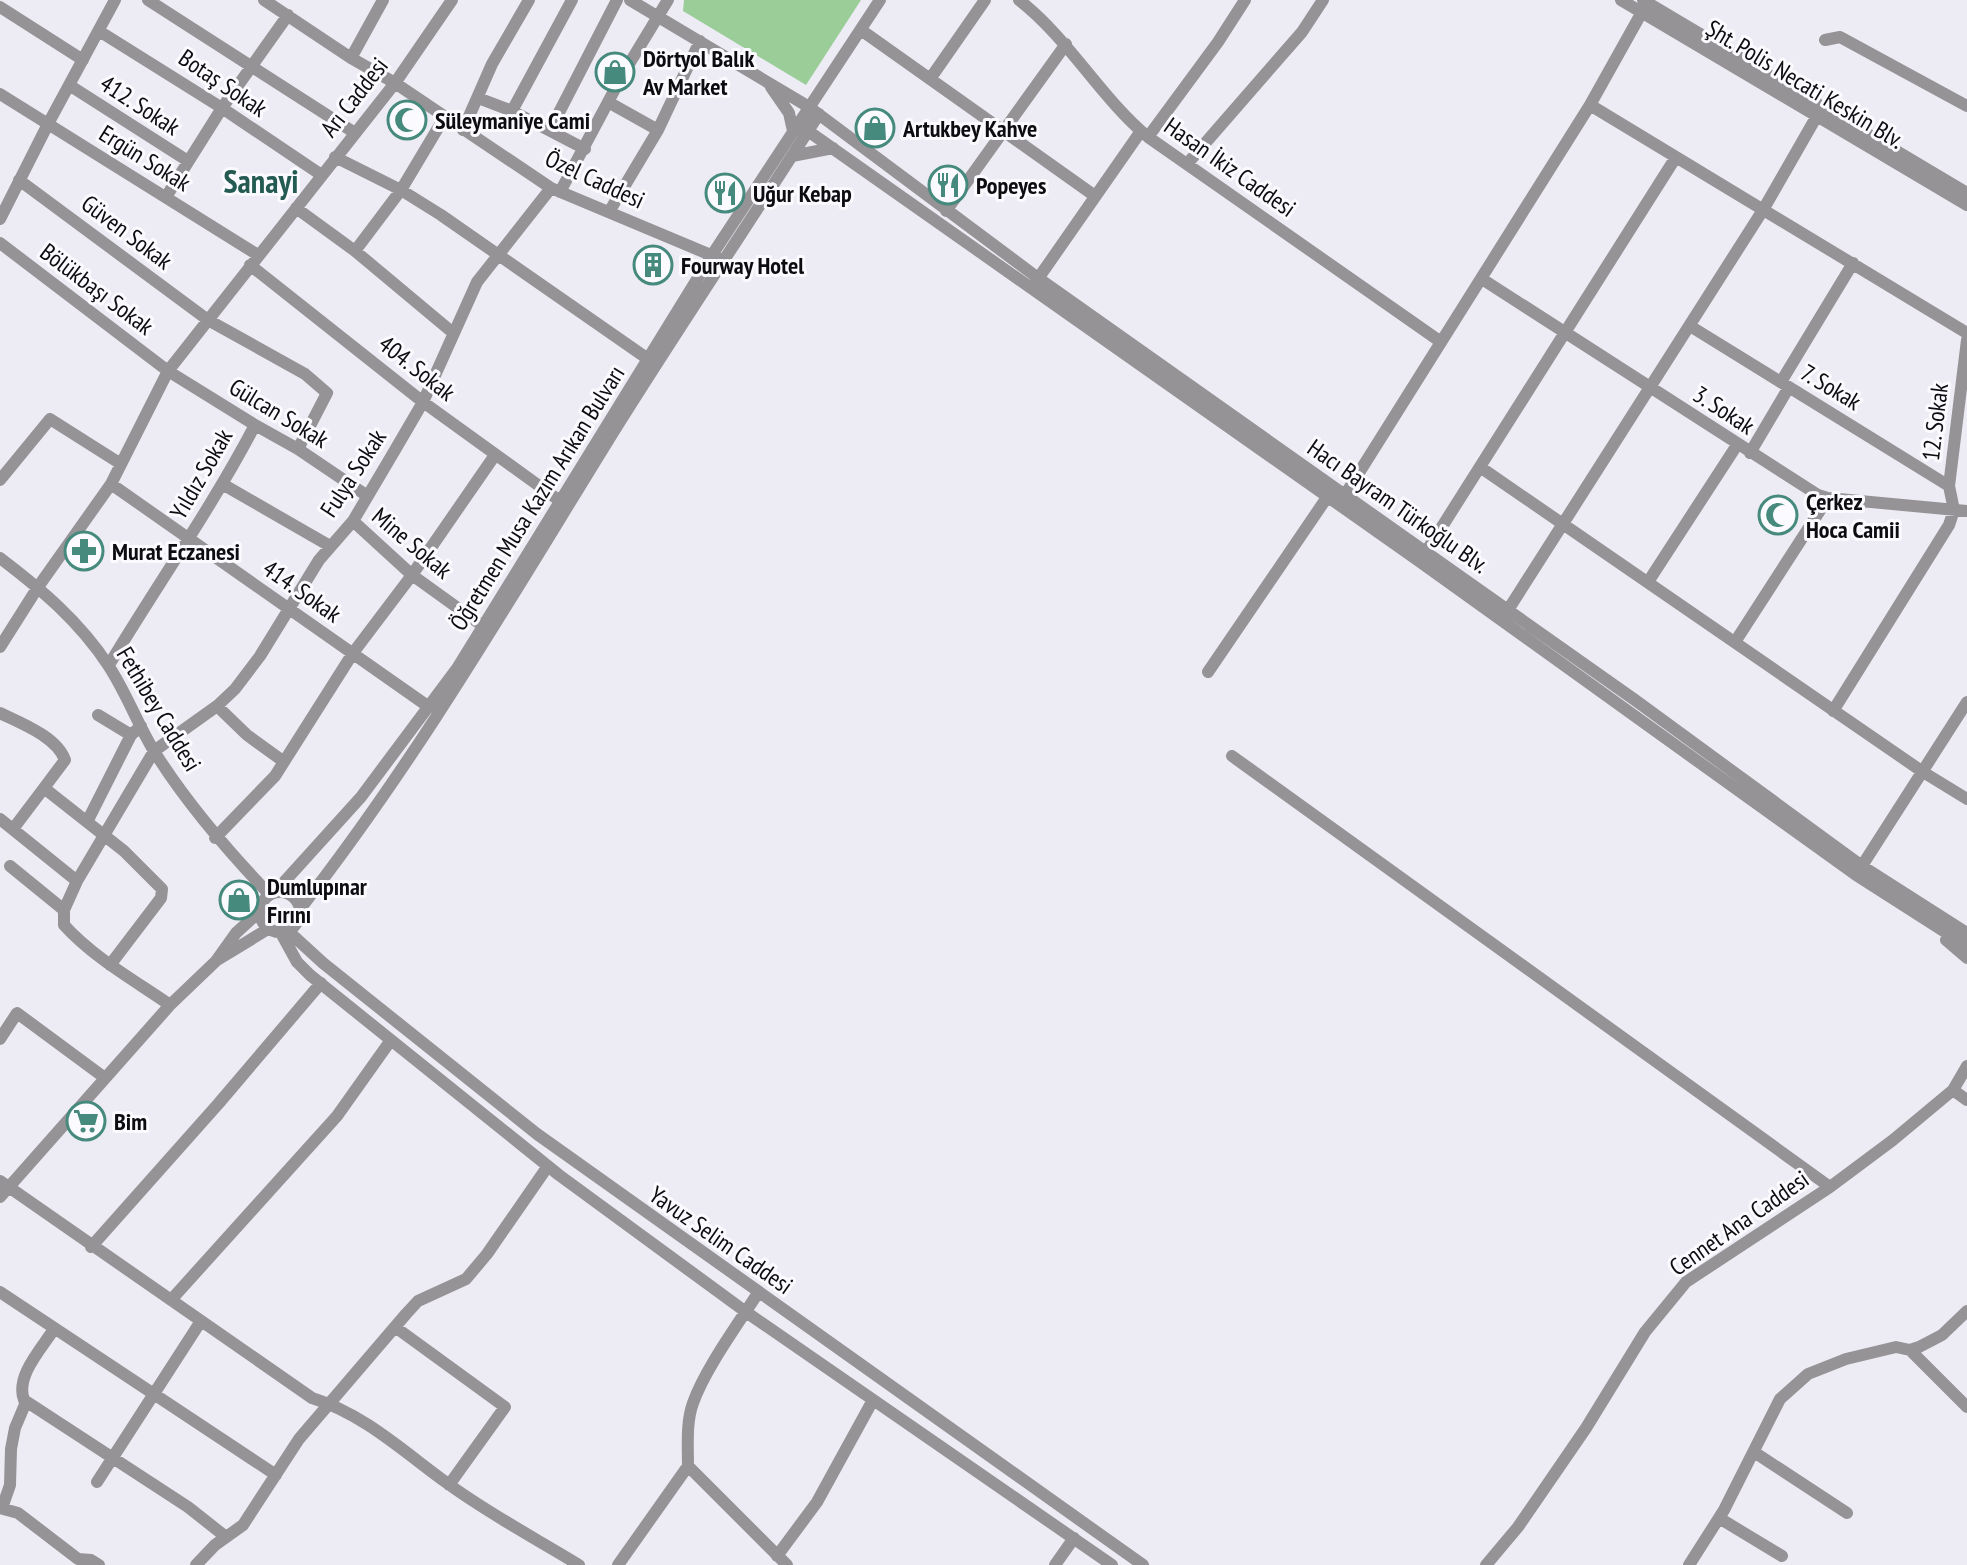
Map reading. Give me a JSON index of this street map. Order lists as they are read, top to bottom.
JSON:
{
  "streets": {
    "street": [
      "Botaş Sokak",
      "Şht. Polis Necati Keskin Blv.",
      "Arı Caddesi",
      "412. Sokak",
      "Ergün Sokak",
      "Hasan İkiz Caddesi",
      "Özel Caddesi",
      "Güven Sokak",
      "Bölükbaşı Sokak",
      "404. Sokak",
      "7. Sokak",
      "3. Sokak",
      "Gülcan Sokak",
      "12. Sokak",
      "Fulya Sokak",
      "Yıldız Sokak",
      "Öğretmen Musa Kazım Arıkan Bulvarı",
      "Hacı Bayram Türkoğlu Blv.",
      "Mine Sokak",
      "414. Sokak",
      "Fethibey Caddesi",
      "Cennet Ana Caddesi",
      "Yavuz Selim Caddesi"
    ]
  },
  "crossings": [
    ["Botaş Sokak", "Arı Caddesi"],
    ["Arı Caddesi", "Ergün Sokak"],
    ["Arı Caddesi", "Özel Caddesi"],
    ["Arı Caddesi", "Güven Sokak"],
    ["Arı Caddesi", "Bölükbaşı Sokak"],
    ["Arı Caddesi", "404. Sokak"],
    ["Arı Caddesi", "Gülcan Sokak"],
    ["Arı Caddesi", "414. Sokak"],
    ["Arı Caddesi", "Fethibey Caddesi"],
    ["Ergün Sokak", "404. Sokak"],
    ["Özel Caddesi", "Fulya Sokak"],
    ["Özel Caddesi", "Öğretmen Musa Kazım Arıkan Bulvarı"],
    ["Güven Sokak", "Gülcan Sokak"],
    ["Bölükbaşı Sokak", "Gülcan Sokak"],
    ["404. Sokak", "Fulya Sokak"],
    ["404. Sokak", "Öğretmen Musa Kazım Arıkan Bulvarı"],
    ["7. Sokak", "12. Sokak"],
    ["3. Sokak", "12. Sokak"],
    ["Gülcan Sokak", "Fulya Sokak"],
    ["Gülcan Sokak", "Yıldız Sokak"],
    ["Fulya Sokak", "Hacı Bayram Türkoğlu Blv."],
    ["Fulya Sokak", "Mine Sokak"],
    ["Fulya Sokak", "414. Sokak"],
    ["Fulya Sokak", "Fethibey Caddesi"],
    ["Yıldız Sokak", "414. Sokak"],
    ["Yıldız Sokak", "Fethibey Caddesi"],
    ["Öğretmen Musa Kazım Arıkan Bulvarı", "Hacı Bayram Türkoğlu Blv."],
    ["Öğretmen Musa Kazım Arıkan Bulvarı", "Mine Sokak"],
    ["Öğretmen Musa Kazım Arıkan Bulvarı", "414. Sokak"],
    ["Öğretmen Musa Kazım Arıkan Bulvarı", "Fethibey Caddesi"],
    ["Öğretmen Musa Kazım Arıkan Bulvarı", "Yavuz Selim Caddesi"],
    ["Fethibey Caddesi", "Yavuz Selim Caddesi"]
  ],
  "districts": ["Sanayi"],
  "places": {
    "shop": ["Dörtyol Balık Av Market", "Artukbey Kahve", "Dumlupınar Fırını"],
    "mosque": ["Süleymaniye Cami", "Çerkez Hoca Camii"],
    "restaurant": ["Popeyes", "Uğur Kebap"],
    "building": ["Fourway Hotel"],
    "pharmacy": ["Murat Eczanesi"],
    "supermarket": ["Bim"]
  }
}
